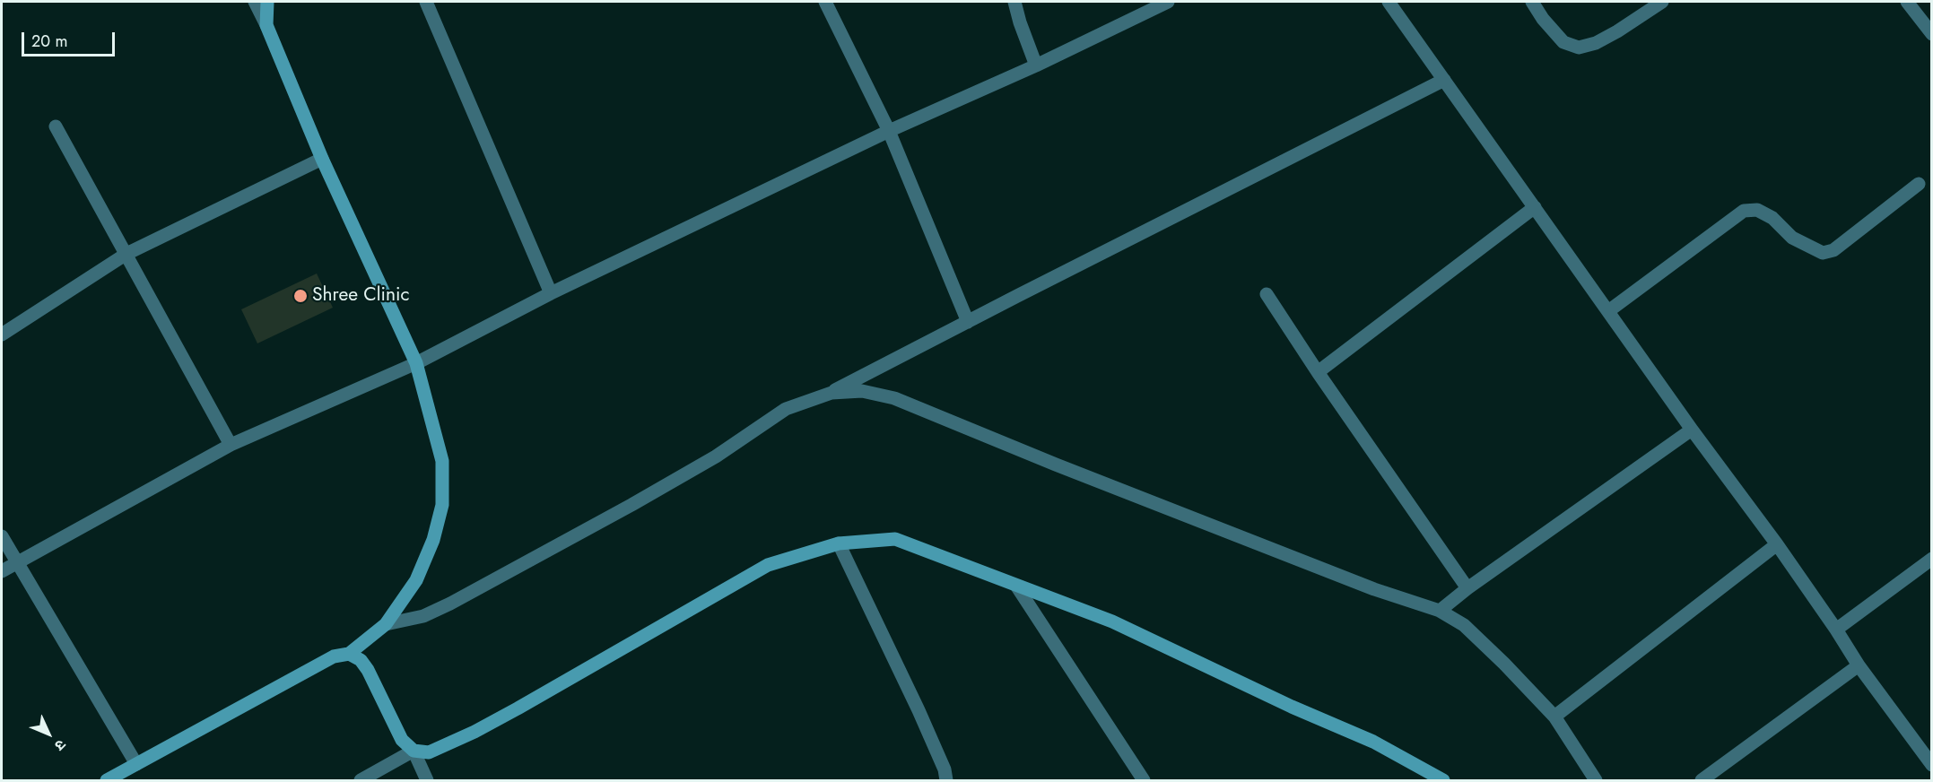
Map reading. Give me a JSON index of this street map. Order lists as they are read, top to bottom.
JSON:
{
  "places": ["Shree Clinic"],
  "scale_bar": "20 m",
  "north": "bottom right"
}
